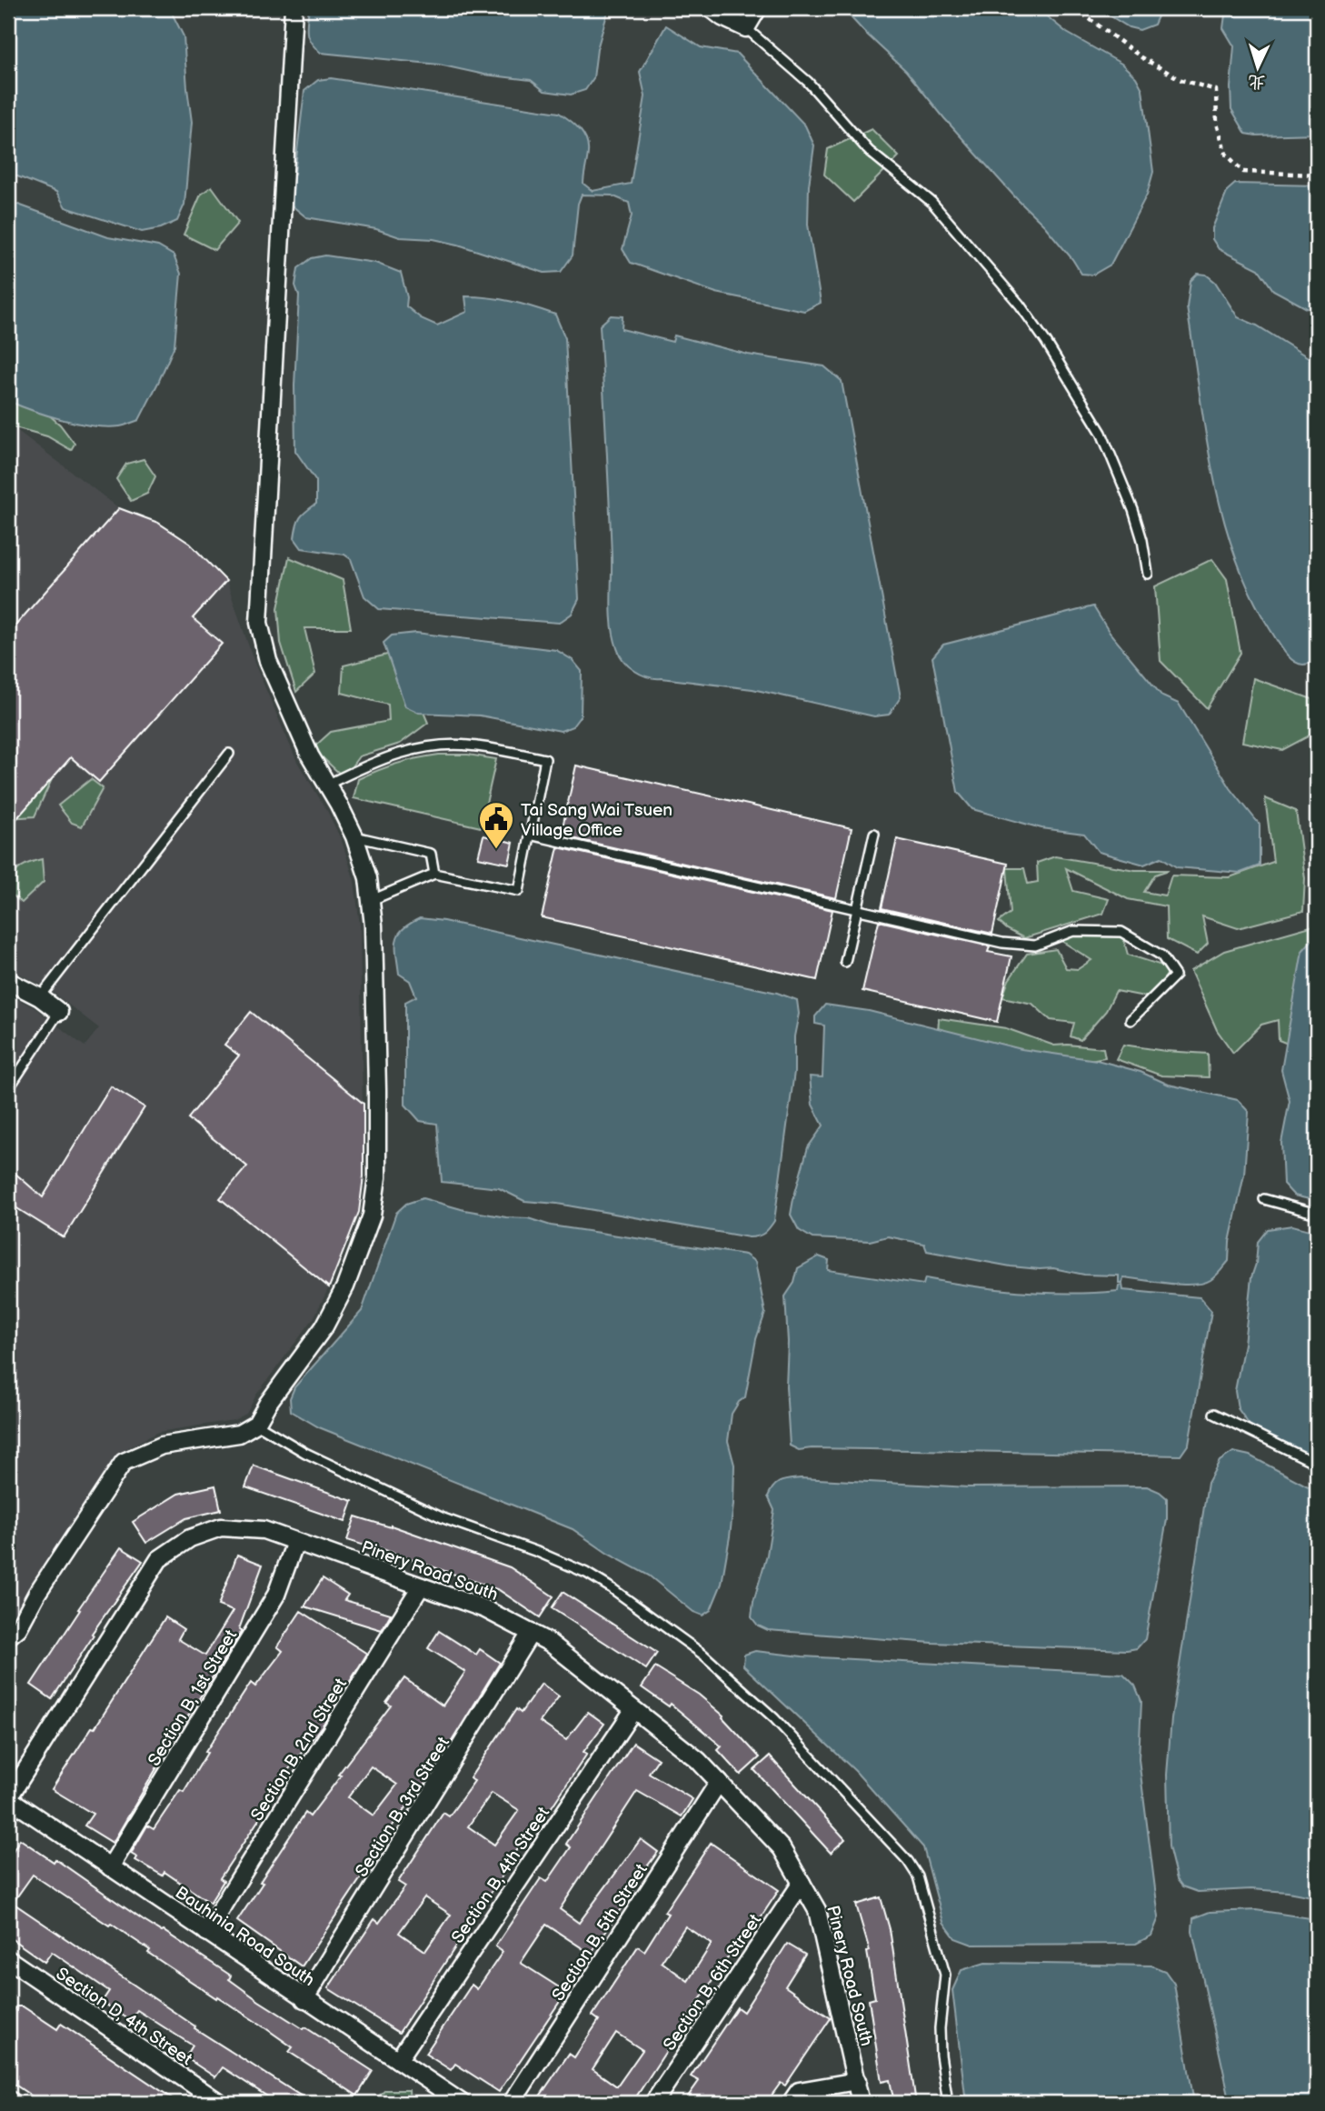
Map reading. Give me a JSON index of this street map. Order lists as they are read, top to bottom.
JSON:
{
  "streets": {
    "street": [
      "Pinery Road South",
      "Section B, 1st Street",
      "Section B, 2nd Street",
      "Section B, 3rd Street",
      "Section B, 4th Street",
      "Section B, 5th Street",
      "Bauhinia Road South",
      "Section B, 6th Street",
      "Section D, 4th Street"
    ]
  },
  "crossings": [
    ["Pinery Road South", "Section B, 1st Street"],
    ["Pinery Road South", "Section B, 2nd Street"],
    ["Pinery Road South", "Section B, 3rd Street"],
    ["Pinery Road South", "Section B, 4th Street"],
    ["Pinery Road South", "Section B, 5th Street"],
    ["Pinery Road South", "Bauhinia Road South"],
    ["Pinery Road South", "Section B, 6th Street"],
    ["Section B, 1st Street", "Bauhinia Road South"],
    ["Section B, 2nd Street", "Bauhinia Road South"],
    ["Section B, 3rd Street", "Bauhinia Road South"],
    ["Section B, 4th Street", "Bauhinia Road South"]
  ],
  "places": {
    "public building": ["Tai Sang Wai Tsuen Village Office"]
  },
  "north": "bottom"
}
